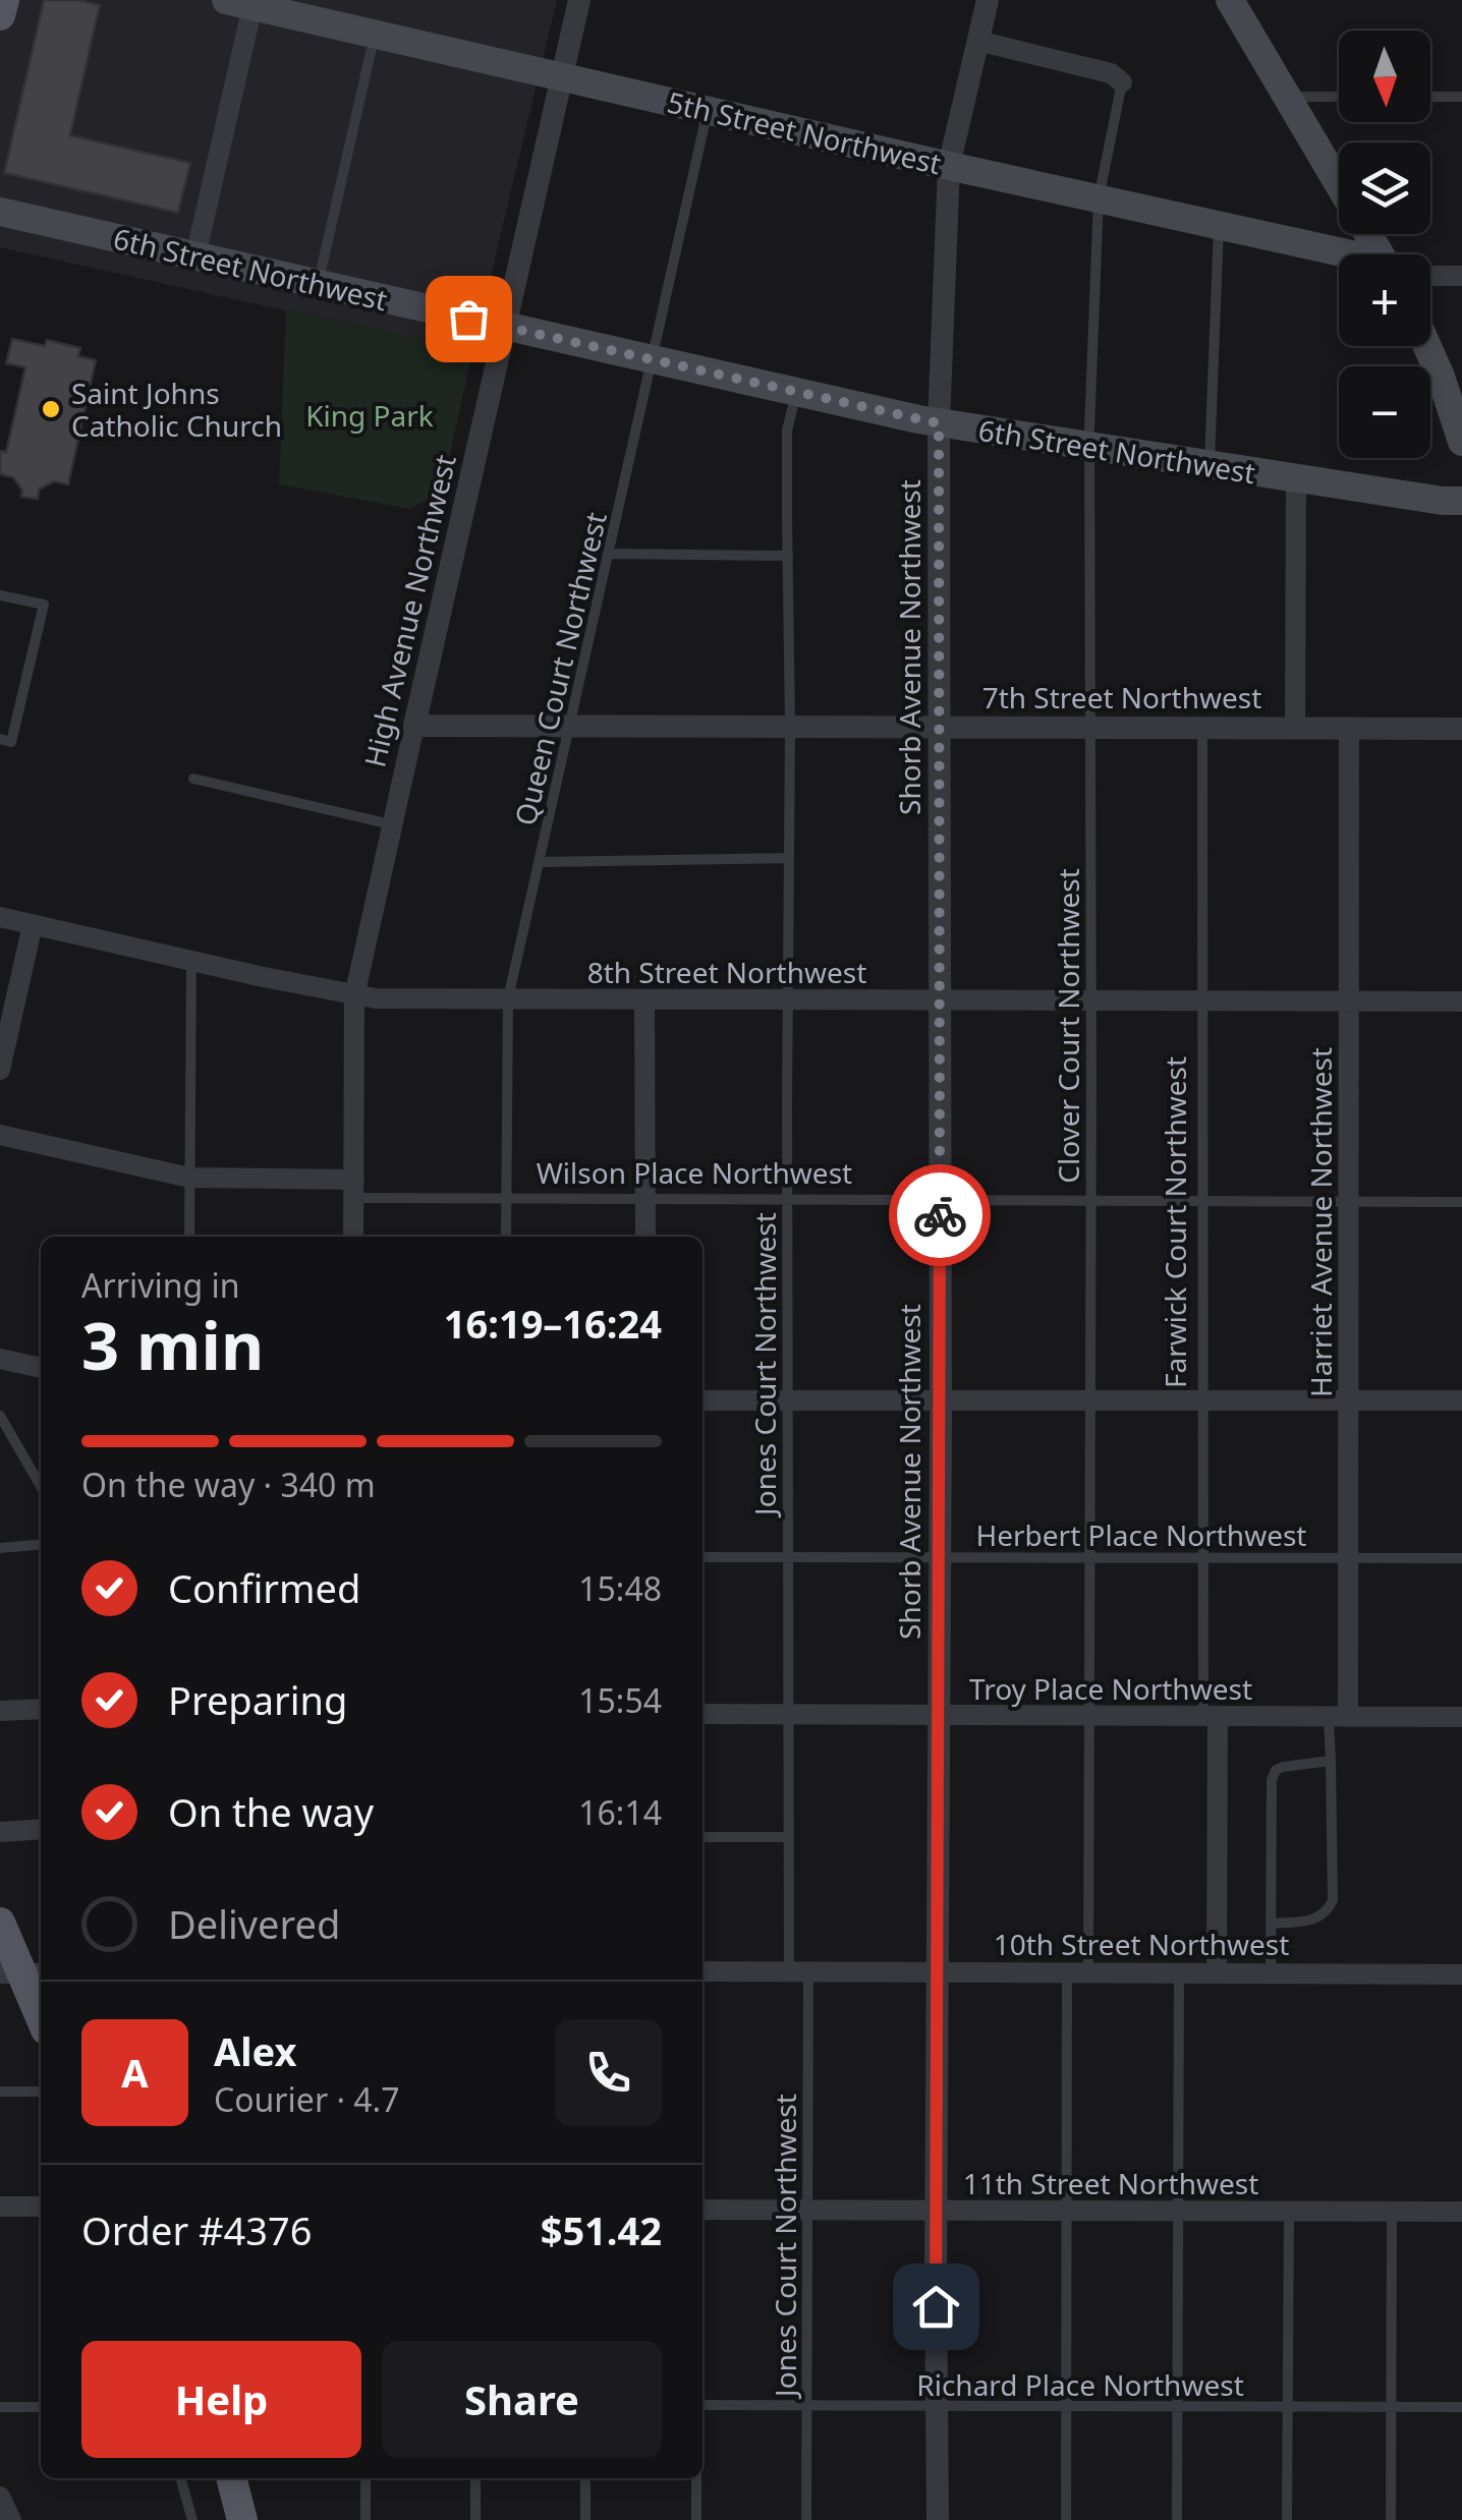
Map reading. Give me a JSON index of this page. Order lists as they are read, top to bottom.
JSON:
{
  "streets": {
    "main road": ["5th Street Northwest", "6th Street Northwest"],
    "street": [
      "High Avenue Northwest",
      "Shorb Avenue Northwest",
      "7th Street Northwest",
      "8th Street Northwest",
      "Wilson Place Northwest",
      "Farwick Court Northwest",
      "Harriet Avenue Northwest",
      "Troy Place Northwest",
      "10th Street Northwest",
      "11th Street Northwest"
    ],
    "lane": [
      "Queen Court Northwest",
      "Clover Court Northwest",
      "Jones Court Northwest",
      "Herbert Place Northwest",
      "Richard Place Northwest"
    ]
  },
  "crossings": [
    ["5th Street Northwest", "High Avenue Northwest"],
    ["5th Street Northwest", "Shorb Avenue Northwest"],
    ["5th Street Northwest", "Queen Court Northwest"],
    ["5th Street Northwest", "Clover Court Northwest"],
    ["6th Street Northwest", "High Avenue Northwest"],
    ["6th Street Northwest", "Shorb Avenue Northwest"],
    ["6th Street Northwest", "Queen Court Northwest"],
    ["6th Street Northwest", "Clover Court Northwest"],
    ["6th Street Northwest", "Jones Court Northwest"],
    ["High Avenue Northwest", "7th Street Northwest"],
    ["High Avenue Northwest", "8th Street Northwest"],
    ["High Avenue Northwest", "Wilson Place Northwest"],
    ["Shorb Avenue Northwest", "7th Street Northwest"],
    ["Shorb Avenue Northwest", "8th Street Northwest"],
    ["Shorb Avenue Northwest", "Wilson Place Northwest"],
    ["Shorb Avenue Northwest", "Herbert Place Northwest"],
    ["Shorb Avenue Northwest", "Troy Place Northwest"],
    ["Shorb Avenue Northwest", "10th Street Northwest"],
    ["Shorb Avenue Northwest", "11th Street Northwest"],
    ["Shorb Avenue Northwest", "Richard Place Northwest"],
    ["Queen Court Northwest", "7th Street Northwest"],
    ["Queen Court Northwest", "8th Street Northwest"],
    ["Queen Court Northwest", "Wilson Place Northwest"],
    ["7th Street Northwest", "Clover Court Northwest"],
    ["7th Street Northwest", "Farwick Court Northwest"],
    ["7th Street Northwest", "Harriet Avenue Northwest"],
    ["7th Street Northwest", "Jones Court Northwest"],
    ["8th Street Northwest", "Clover Court Northwest"],
    ["8th Street Northwest", "Farwick Court Northwest"],
    ["8th Street Northwest", "Harriet Avenue Northwest"],
    ["8th Street Northwest", "Jones Court Northwest"],
    ["Clover Court Northwest", "Wilson Place Northwest"],
    ["Clover Court Northwest", "Herbert Place Northwest"],
    ["Clover Court Northwest", "Troy Place Northwest"],
    ["Clover Court Northwest", "10th Street Northwest"],
    ["Clover Court Northwest", "11th Street Northwest"],
    ["Clover Court Northwest", "Richard Place Northwest"],
    ["Wilson Place Northwest", "Farwick Court Northwest"],
    ["Wilson Place Northwest", "Harriet Avenue Northwest"],
    ["Wilson Place Northwest", "Jones Court Northwest"],
    ["Farwick Court Northwest", "Herbert Place Northwest"],
    ["Farwick Court Northwest", "Troy Place Northwest"],
    ["Farwick Court Northwest", "10th Street Northwest"],
    ["Harriet Avenue Northwest", "Herbert Place Northwest"],
    ["Harriet Avenue Northwest", "Troy Place Northwest"],
    ["Jones Court Northwest", "Herbert Place Northwest"],
    ["Jones Court Northwest", "Troy Place Northwest"],
    ["Jones Court Northwest", "10th Street Northwest"],
    ["Jones Court Northwest", "11th Street Northwest"],
    ["Jones Court Northwest", "Richard Place Northwest"]
  ],
  "parks": ["King Park"],
  "places": ["Saint Johns Catholic Church"],
  "north": "bottom",
  "page": {
    "map_buttons": ["+", "−"],
    "heading": ["3 min", "Arriving in", "16:19–16:24"],
    "panel": [
      "Alex",
      "Courier · 4.7",
      "Order #4376",
      "$51.42"
    ],
    "bar": "On the way · 340 m",
    "list": [
      ["Confirmed", "15:48"],
      ["Preparing", "15:54"],
      ["On the way", "16:14"],
      "Delivered"
    ],
    "round": "A",
    "buttons": ["Help", "Share"]
  }
}
